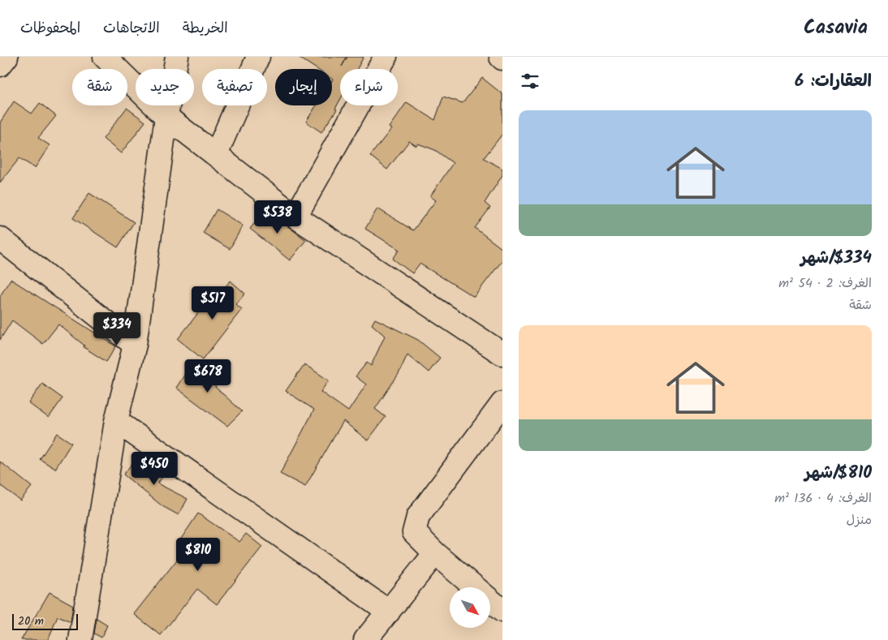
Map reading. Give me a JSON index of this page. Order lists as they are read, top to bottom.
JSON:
{
  "scale_bar": "20 m",
  "north": "bottom right",
  "page": {
    "header": "Casavia",
    "nav": ["الخريطة", "الاتجاهات", "المحفوظات"],
    "heading": "العقارات: 6",
    "chip": [
      "شراء",
      "إيجار",
      "تصفية",
      "جديد",
      "شقة"
    ],
    "list": [
      {
        "name": "$334/شهر",
        "note": "الغرف: 2 · 54 m² · شقة"
      },
      {
        "name": "$810/شهر",
        "note": "الغرف: 4 · 136 m² · منزل"
      }
    ],
    "price": [
      "$538",
      "$517",
      "$334",
      "$678",
      "$450",
      "$810"
    ],
    "scale": "20 m"
  }
}
